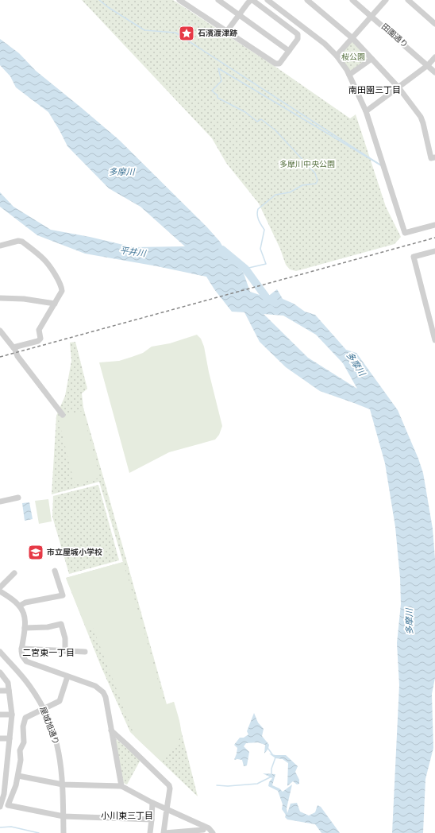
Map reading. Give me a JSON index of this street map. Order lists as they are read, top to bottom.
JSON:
{
  "streets": {
    "street": ["田園通り", "屋城旭通り"]
  },
  "districts": ["南田園三丁目", "二宮東一丁目", "小川東三丁目"],
  "water": ["多摩川", "平井川"],
  "parks": ["桜公園", "多摩川中央公園"],
  "places": {
    "place": ["石濱渡津跡"],
    "school or university": ["市立屋城小学校"]
  }
}
